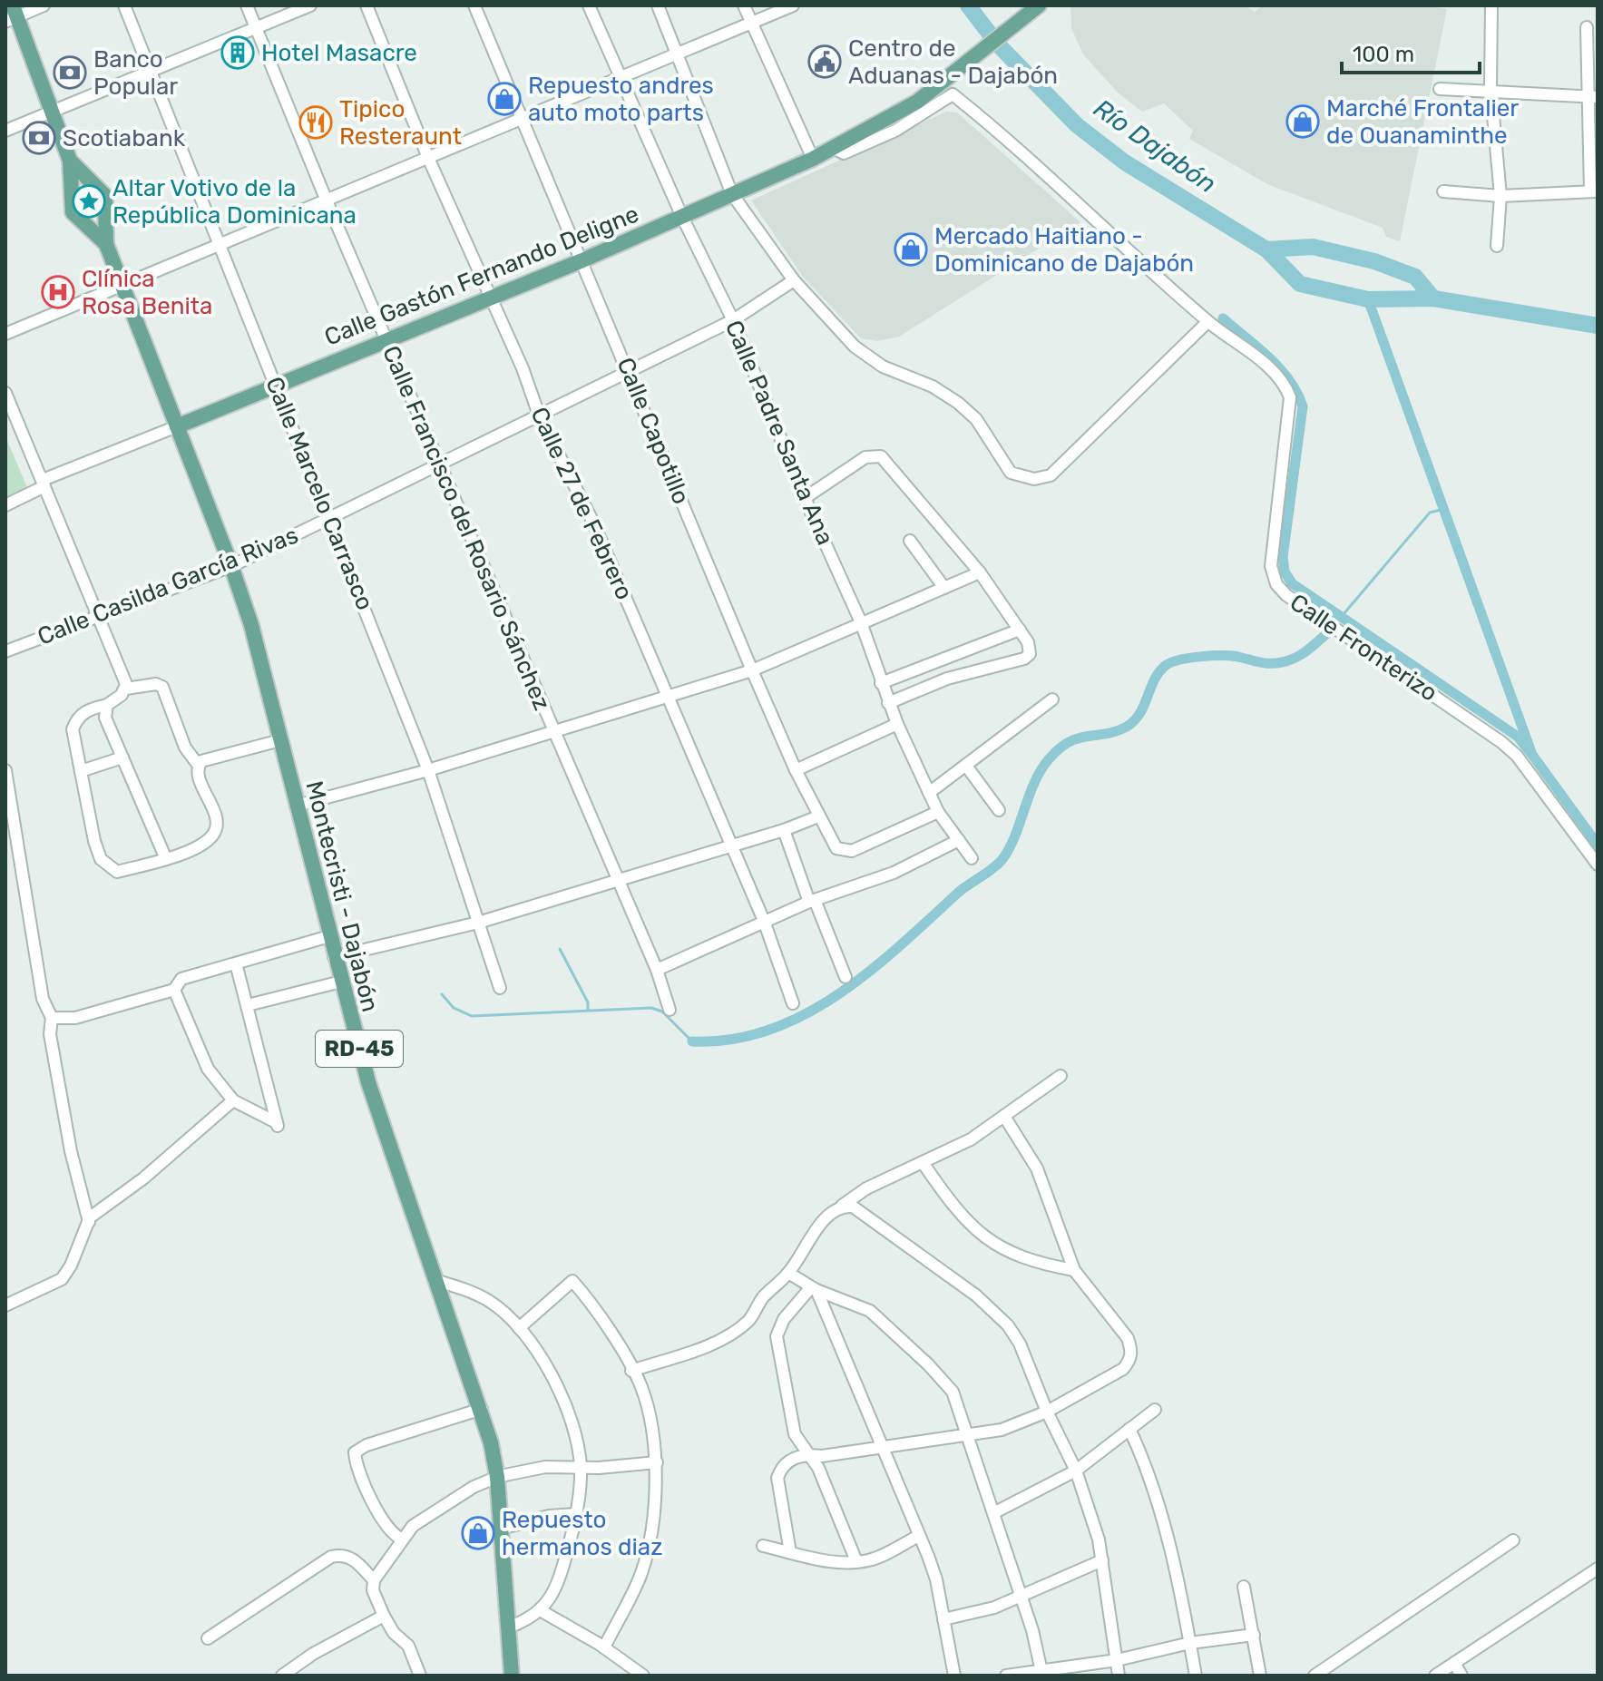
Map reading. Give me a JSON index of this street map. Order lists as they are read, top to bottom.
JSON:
{
  "streets": {
    "main road": ["Calle Gastón Fernando Deligne", "Montecristi - Dajabón", "RD-45"],
    "street": [
      "Calle Capotillo",
      "Calle Padre Santa Ana",
      "Calle Marcelo Carrasco",
      "Calle 27 de Febrero",
      "Calle Francisco del Rosario Sánchez",
      "Calle Casilda García Rivas",
      "Calle Fronterizo"
    ]
  },
  "crossings": [
    ["Calle Gastón Fernando Deligne", "Calle Capotillo"],
    ["Calle Gastón Fernando Deligne", "Calle Padre Santa Ana"],
    ["Calle Gastón Fernando Deligne", "Calle Marcelo Carrasco"],
    ["Calle Gastón Fernando Deligne", "Calle 27 de Febrero"],
    ["Calle Gastón Fernando Deligne", "Calle Francisco del Rosario Sánchez"],
    ["Calle Gastón Fernando Deligne", "Calle Fronterizo"],
    ["Calle Gastón Fernando Deligne", "Montecristi - Dajabón"],
    ["Calle Gastón Fernando Deligne", "RD-45"],
    ["Calle Capotillo", "Calle Padre Santa Ana"],
    ["Calle Capotillo", "Calle Casilda García Rivas"],
    ["Calle Padre Santa Ana", "Calle Casilda García Rivas"],
    ["Calle Marcelo Carrasco", "Calle Casilda García Rivas"],
    ["Calle 27 de Febrero", "Calle Casilda García Rivas"],
    ["Calle Francisco del Rosario Sánchez", "Calle Casilda García Rivas"],
    ["Calle Casilda García Rivas", "Montecristi - Dajabón"],
    ["Montecristi - Dajabón", "RD-45"]
  ],
  "water": ["Río Dajabón"],
  "places": {
    "building": ["Hotel Masacre"],
    "public building": ["Centro de Aduanas - Dajabón"],
    "bank": ["Banco Popular", "Scotiabank"],
    "shop": [
      "Repuesto andres auto moto parts",
      "Marché Frontalier de Ouanaminthe",
      "Mercado Haitiano - Dominicano de Dajabón",
      "Repuesto hermanos diaz"
    ],
    "restaurant": ["Tipico Resteraunt"],
    "place": ["Altar Votivo de la República Dominicana"],
    "hospital": ["Clínica Rosa Benita"]
  },
  "scale_bar": "100 m"
}
